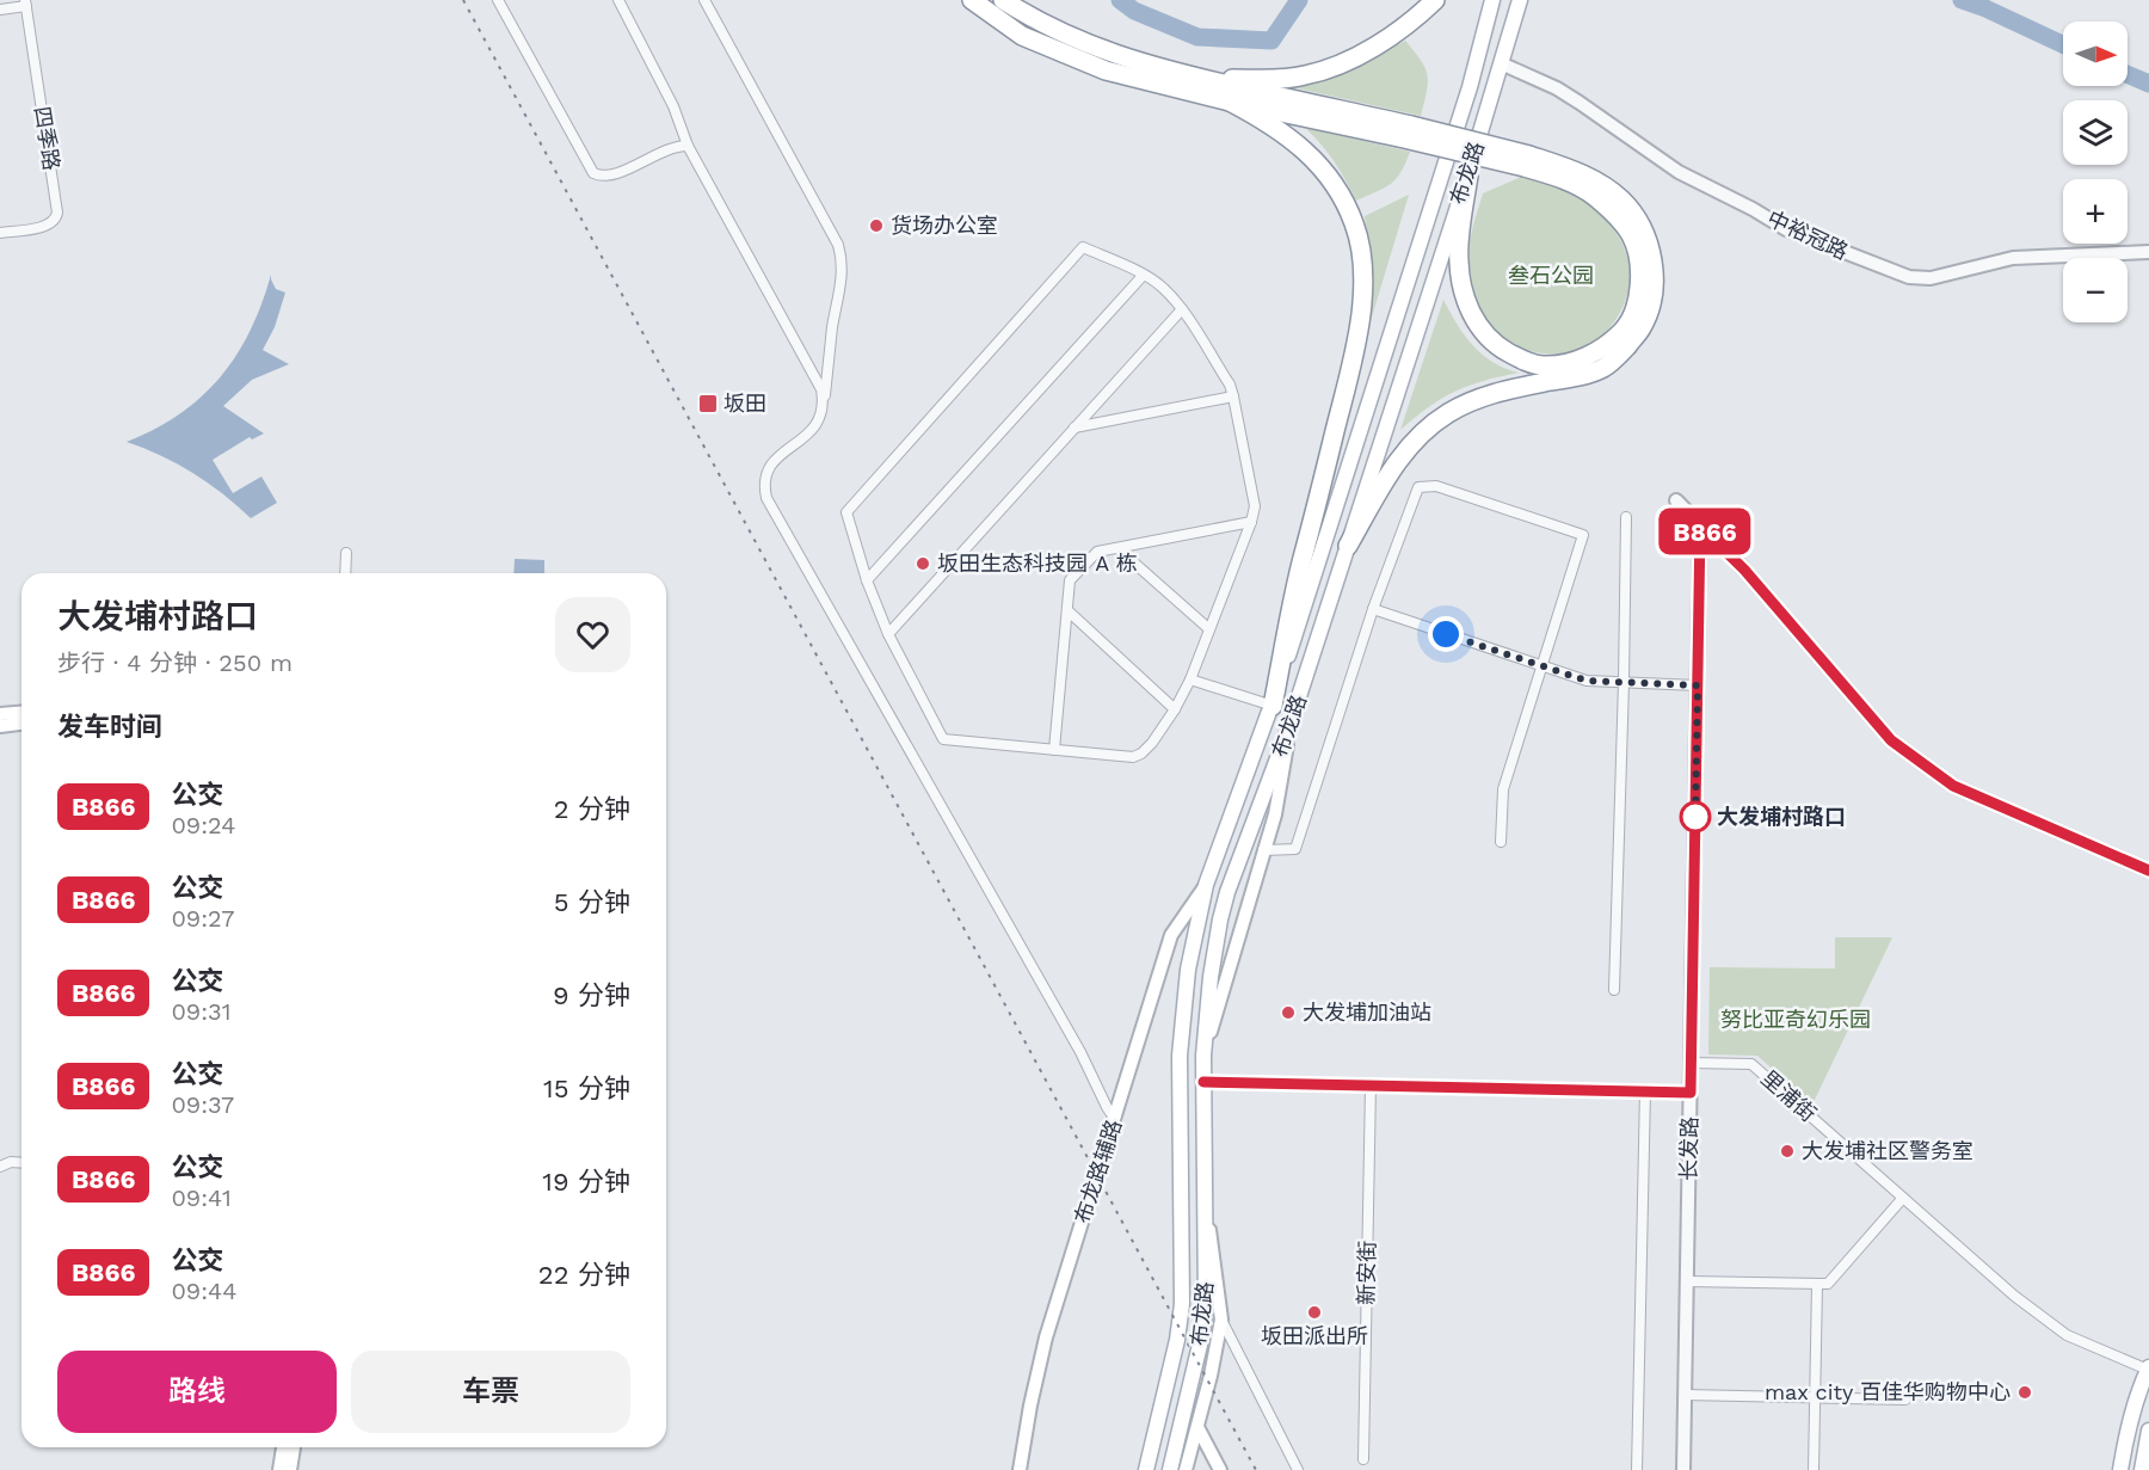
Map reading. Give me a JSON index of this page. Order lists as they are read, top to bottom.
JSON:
{
  "streets": {
    "main road": ["布龙路", "布龙路辅路"],
    "street": [
      "四季路",
      "中裕冠路",
      "里浦街",
      "长发路",
      "新安街"
    ]
  },
  "crossings": [
    ["布龙路", "中裕冠路"],
    ["布龙路", "布龙路辅路"],
    ["里浦街", "长发路"]
  ],
  "parks": ["叁石公园", "努比亚奇幻乐园"],
  "places": {
    "other": [
      "货场办公室",
      "坂田生态科技园 A 栋",
      "大发埔村路口",
      "大发埔加油站",
      "大发埔社区警务室",
      "坂田派出所",
      "max city 百佳华购物中心"
    ],
    "transit": ["坂田"]
  },
  "lines": ["bus line B866"],
  "north": "right",
  "page": {
    "on_map": "B866",
    "map_buttons": ["+", "−"],
    "heading": [
      ["大发埔村路口", "步行 · 4 分钟 · 250 m"],
      "发车时间"
    ],
    "list": [
      {
        "mark": "B866",
        "name": "公交",
        "note": "09:24",
        "value": "2 分钟"
      },
      {
        "mark": "B866",
        "name": "公交",
        "note": "09:27",
        "value": "5 分钟"
      },
      {
        "mark": "B866",
        "name": "公交",
        "note": "09:31",
        "value": "9 分钟"
      },
      {
        "mark": "B866",
        "name": "公交",
        "note": "09:37",
        "value": "15 分钟"
      },
      {
        "mark": "B866",
        "name": "公交",
        "note": "09:41",
        "value": "19 分钟"
      },
      {
        "mark": "B866",
        "name": "公交",
        "note": "09:44",
        "value": "22 分钟"
      }
    ],
    "buttons": ["路线", "车票"]
  }
}
